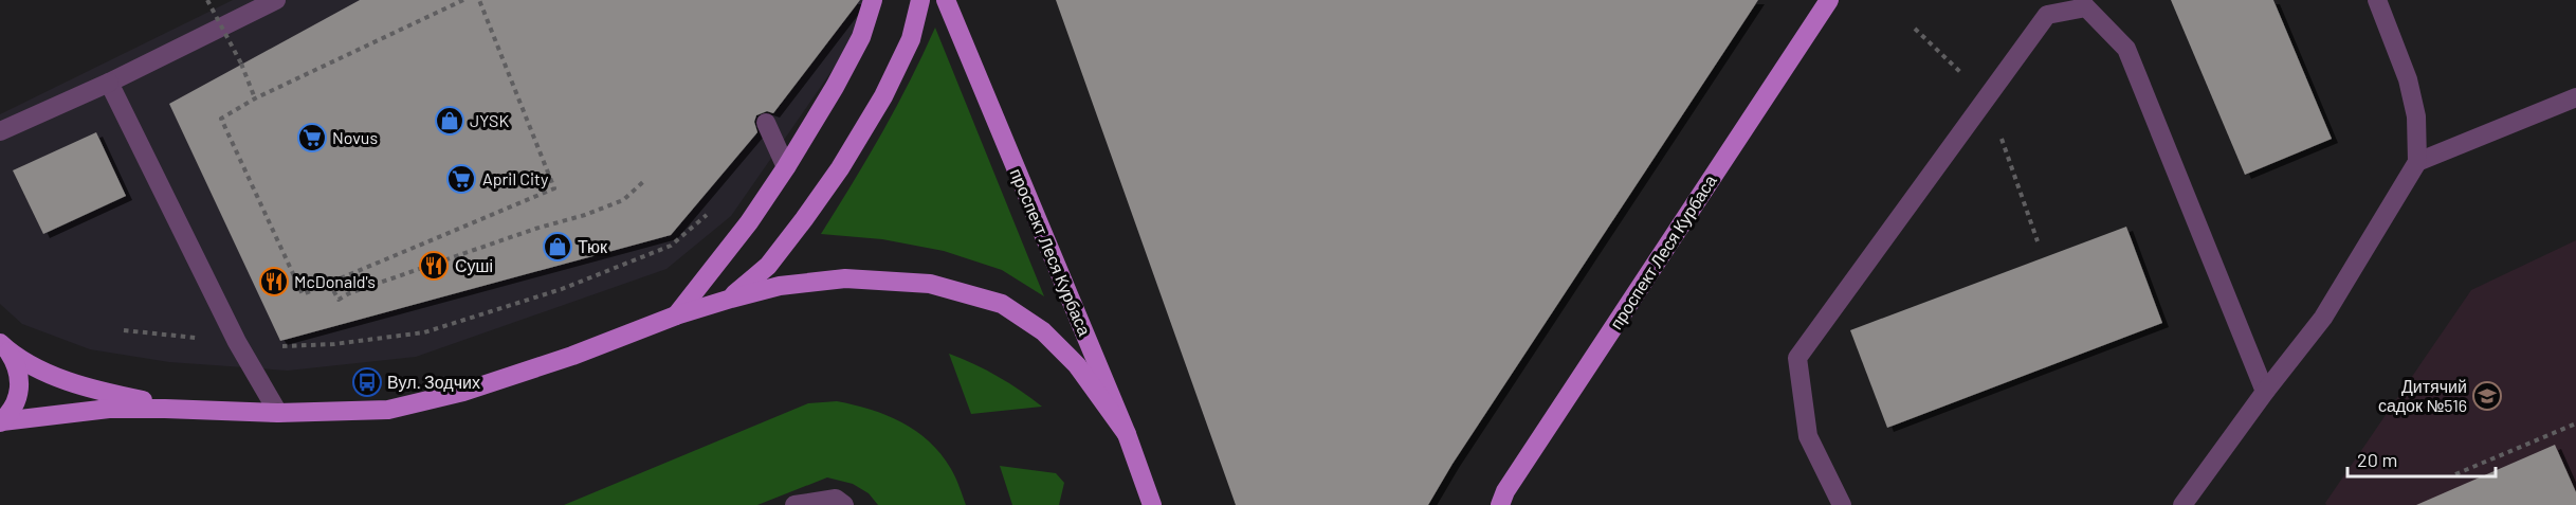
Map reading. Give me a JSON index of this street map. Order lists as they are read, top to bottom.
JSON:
{
  "streets": {
    "main road": ["проспект Леся Курбаса"]
  },
  "places": {
    "shop": ["JYSK", "Тюк"],
    "supermarket": ["Novus", "April City"],
    "restaurant": ["Суші", "McDonald's"],
    "bus stop": ["Вул. Зодчих"],
    "school or university": ["Дитячий садок №516"]
  },
  "scale_bar": "20 m"
}
